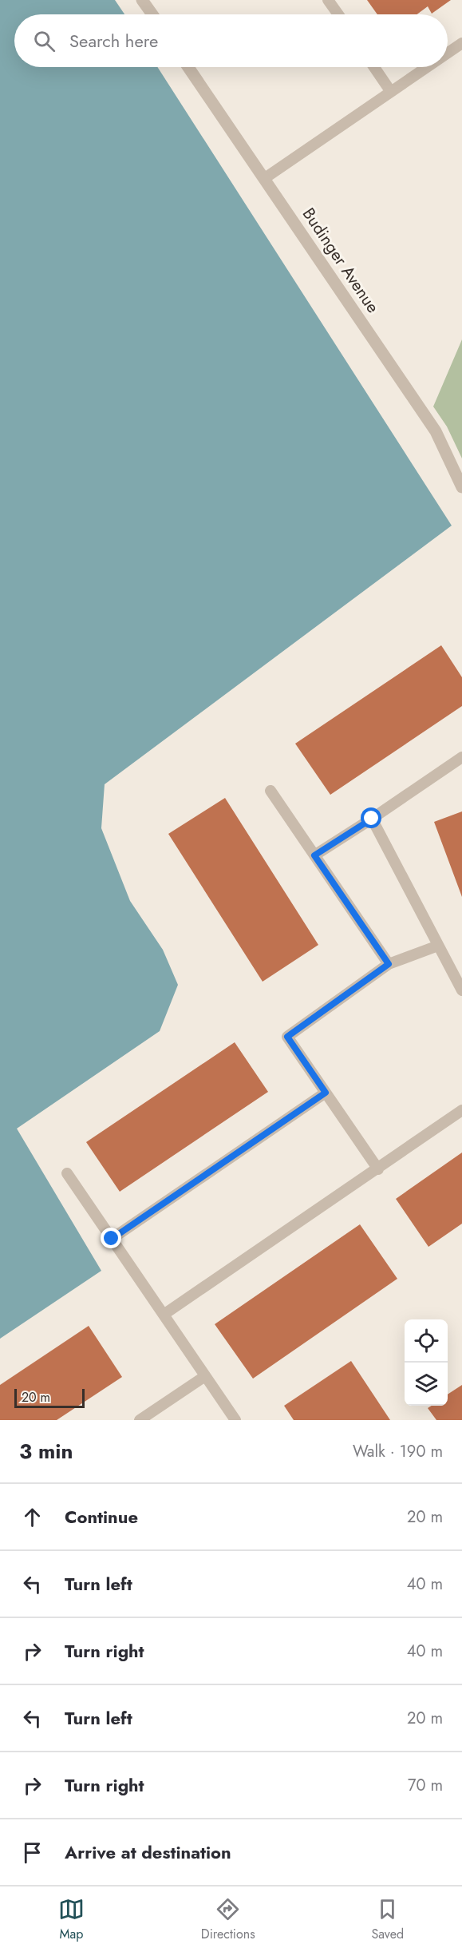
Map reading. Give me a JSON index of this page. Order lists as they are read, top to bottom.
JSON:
{
  "streets": {
    "street": ["Budinger Avenue"]
  },
  "scale_bar": "20 m",
  "page": {
    "search": "Search here",
    "scale": "20 m",
    "heading": ["3 min", "Walk · 190 m"],
    "list": [
      ["Continue", "20 m"],
      ["Turn left", "40 m"],
      ["Turn right", "40 m"],
      ["Turn left", "20 m"],
      ["Turn right", "70 m"],
      "Arrive at destination"
    ],
    "nav": ["Map", "Directions", "Saved"]
  }
}
